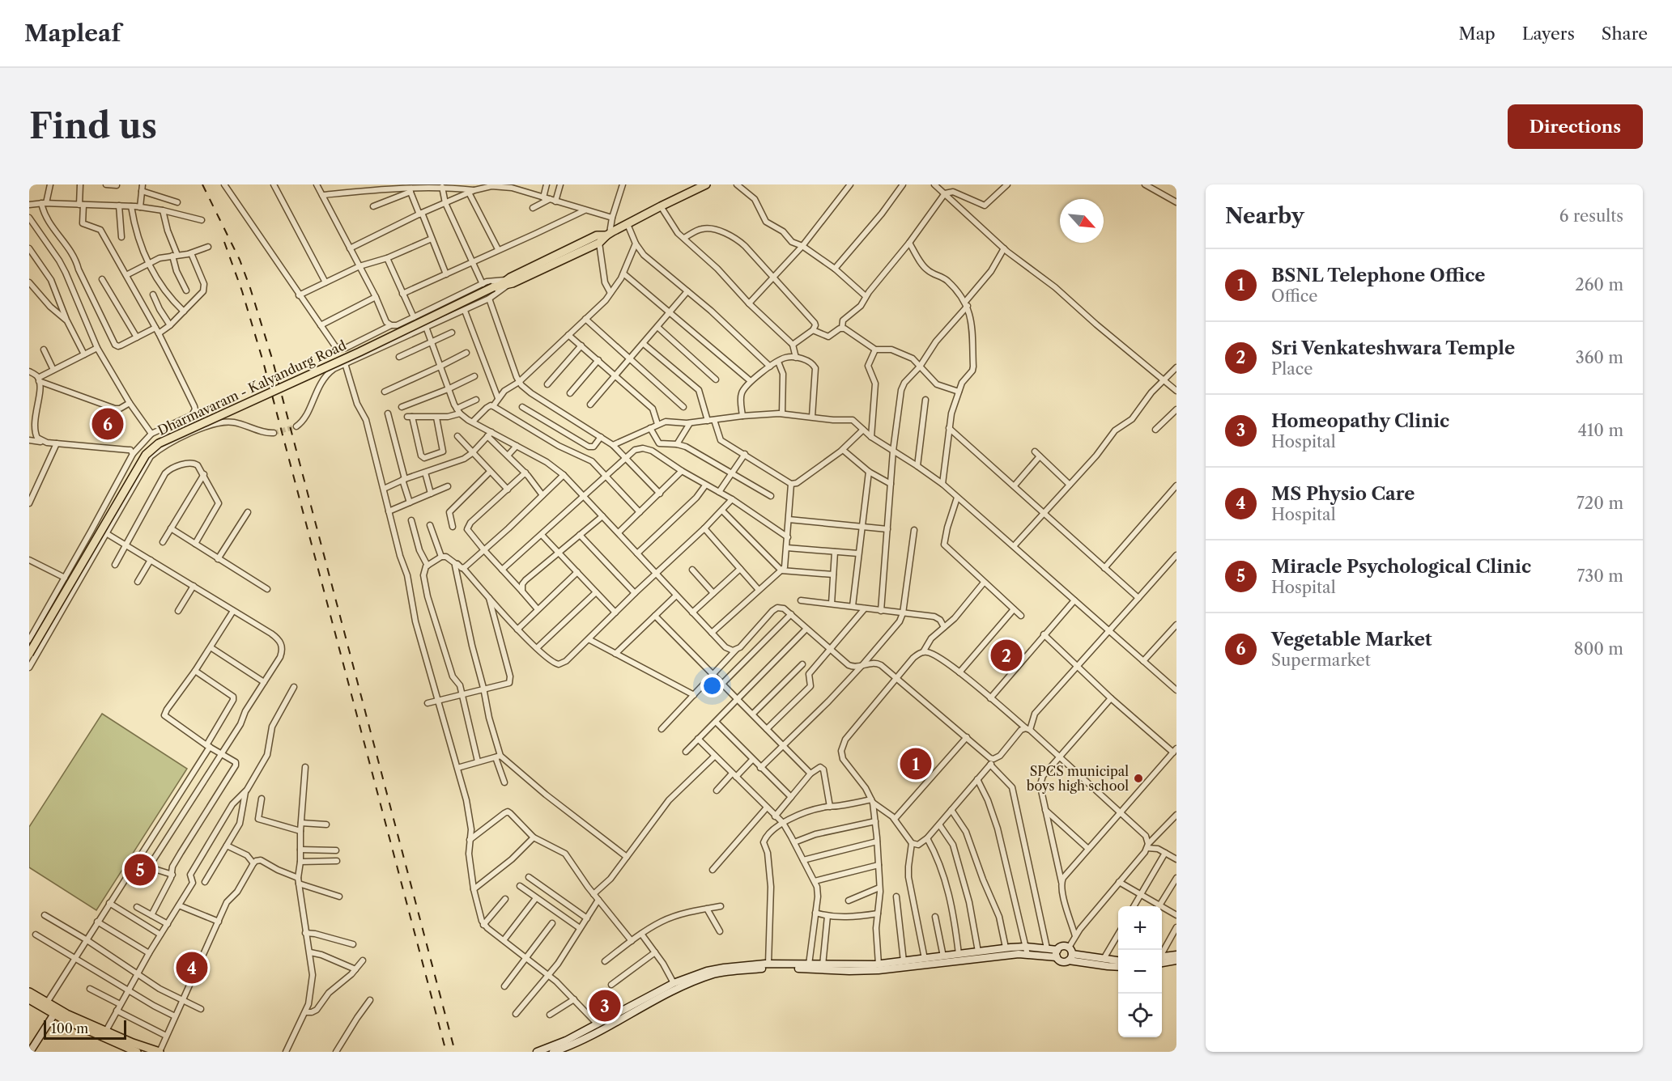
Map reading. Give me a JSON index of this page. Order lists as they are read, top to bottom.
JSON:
{
  "streets": {
    "main road": ["Dharmavaram - Kalyandurg Road"]
  },
  "places": ["SPCS municipal boys high school"],
  "scale_bar": "100 m",
  "north": "bottom right",
  "page": {
    "header": "Mapleaf",
    "nav": ["Map", "Layers", "Share"],
    "buttons": "Directions",
    "title": "Find us",
    "heading": ["Nearby", "6 results"],
    "list": [
      {
        "mark": "1",
        "name": "BSNL Telephone Office",
        "note": "Office",
        "value": "260 m"
      },
      {
        "mark": "2",
        "name": "Sri Venkateshwara Temple",
        "note": "Place",
        "value": "360 m"
      },
      {
        "mark": "3",
        "name": "Homeopathy Clinic",
        "note": "Hospital",
        "value": "410 m"
      },
      {
        "mark": "4",
        "name": "MS Physio Care",
        "note": "Hospital",
        "value": "720 m"
      },
      {
        "mark": "5",
        "name": "Miracle Psychological Clinic",
        "note": "Hospital",
        "value": "730 m"
      },
      {
        "mark": "6",
        "name": "Vegetable Market",
        "note": "Supermarket",
        "value": "800 m"
      }
    ],
    "pins": [
      "6",
      "2",
      "1",
      "5",
      "4",
      "3"
    ],
    "map_buttons": ["+", "−"],
    "scale": "100 m"
  }
}
